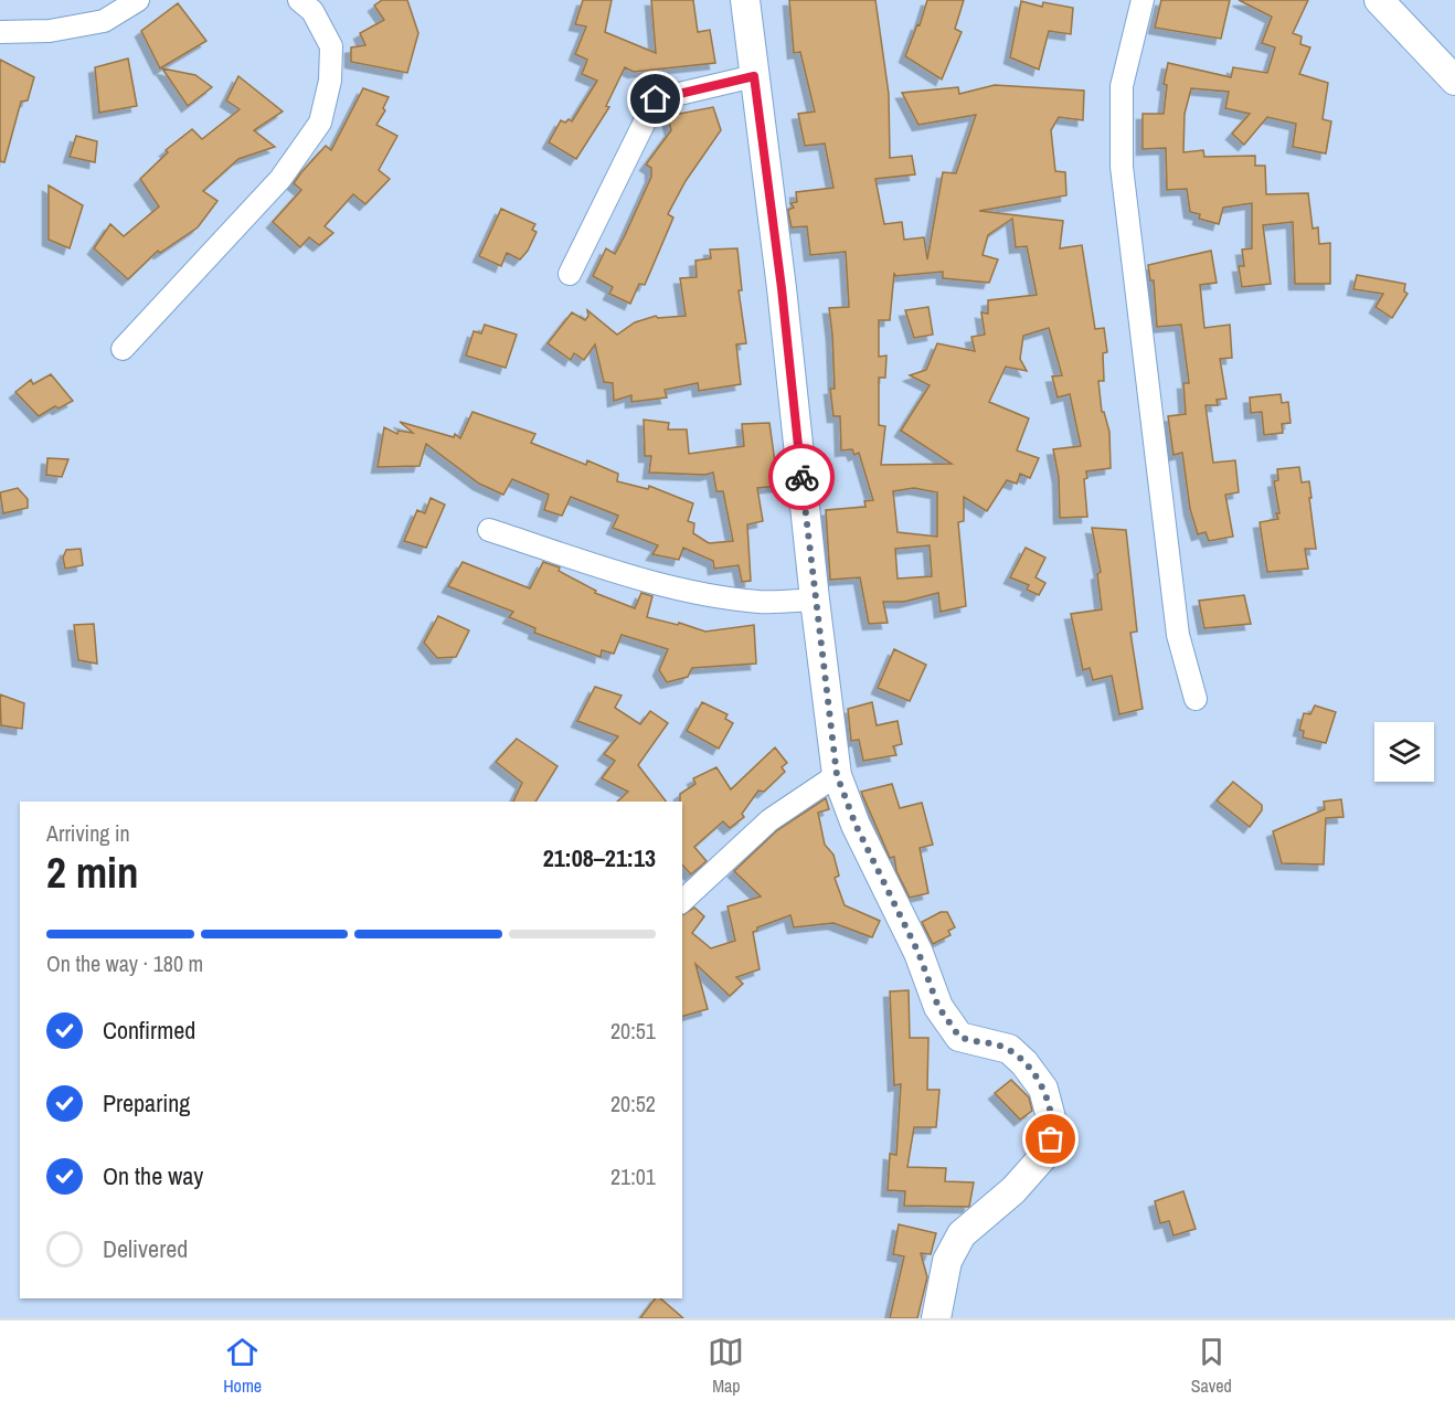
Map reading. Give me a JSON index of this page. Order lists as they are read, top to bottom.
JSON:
{
  "page": {
    "heading": ["2 min", "Arriving in", "21:08–21:13"],
    "bar": "On the way · 180 m",
    "list": [
      ["Confirmed", "20:51"],
      ["Preparing", "20:52"],
      ["On the way", "21:01"],
      "Delivered"
    ],
    "tabs": ["Home", "Map", "Saved"]
  }
}
